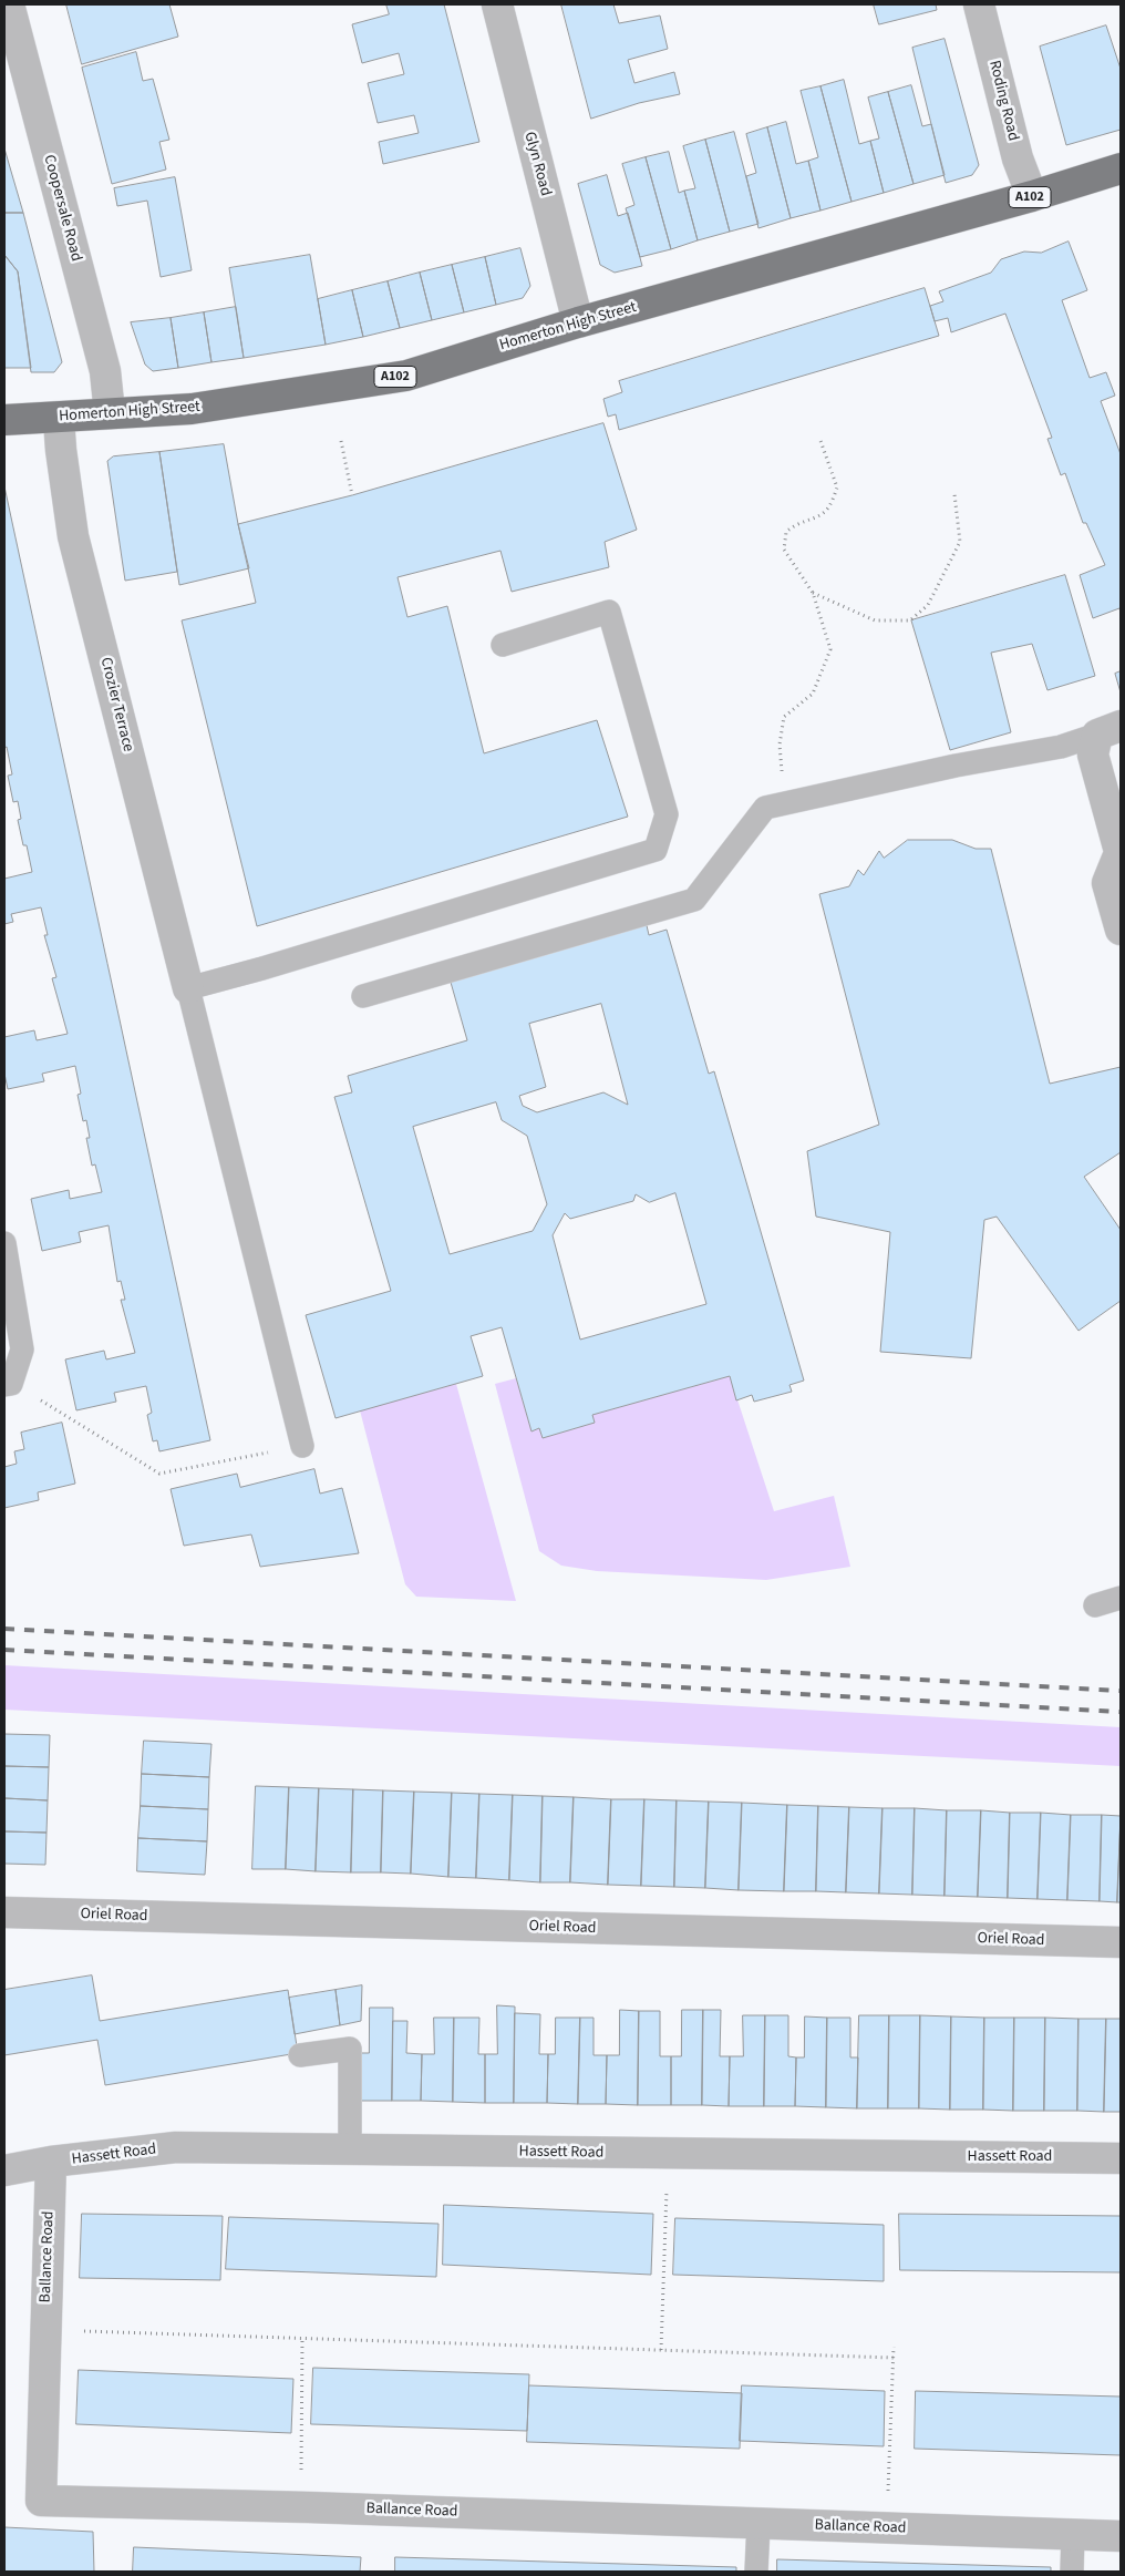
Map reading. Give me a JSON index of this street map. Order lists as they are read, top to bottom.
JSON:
{
  "streets": {
    "highway": ["A102", "Homerton High Street"],
    "street": [
      "Roding Road",
      "Glyn Road",
      "Coopersale Road",
      "Crozier Terrace",
      "Oriel Road",
      "Hassett Road",
      "Ballance Road"
    ]
  },
  "crossings": [
    ["Roding Road", "Homerton High Street"],
    ["Glyn Road", "Homerton High Street"],
    ["Coopersale Road", "Homerton High Street"],
    ["Homerton High Street", "Crozier Terrace"],
    ["Hassett Road", "Ballance Road"]
  ]
}
